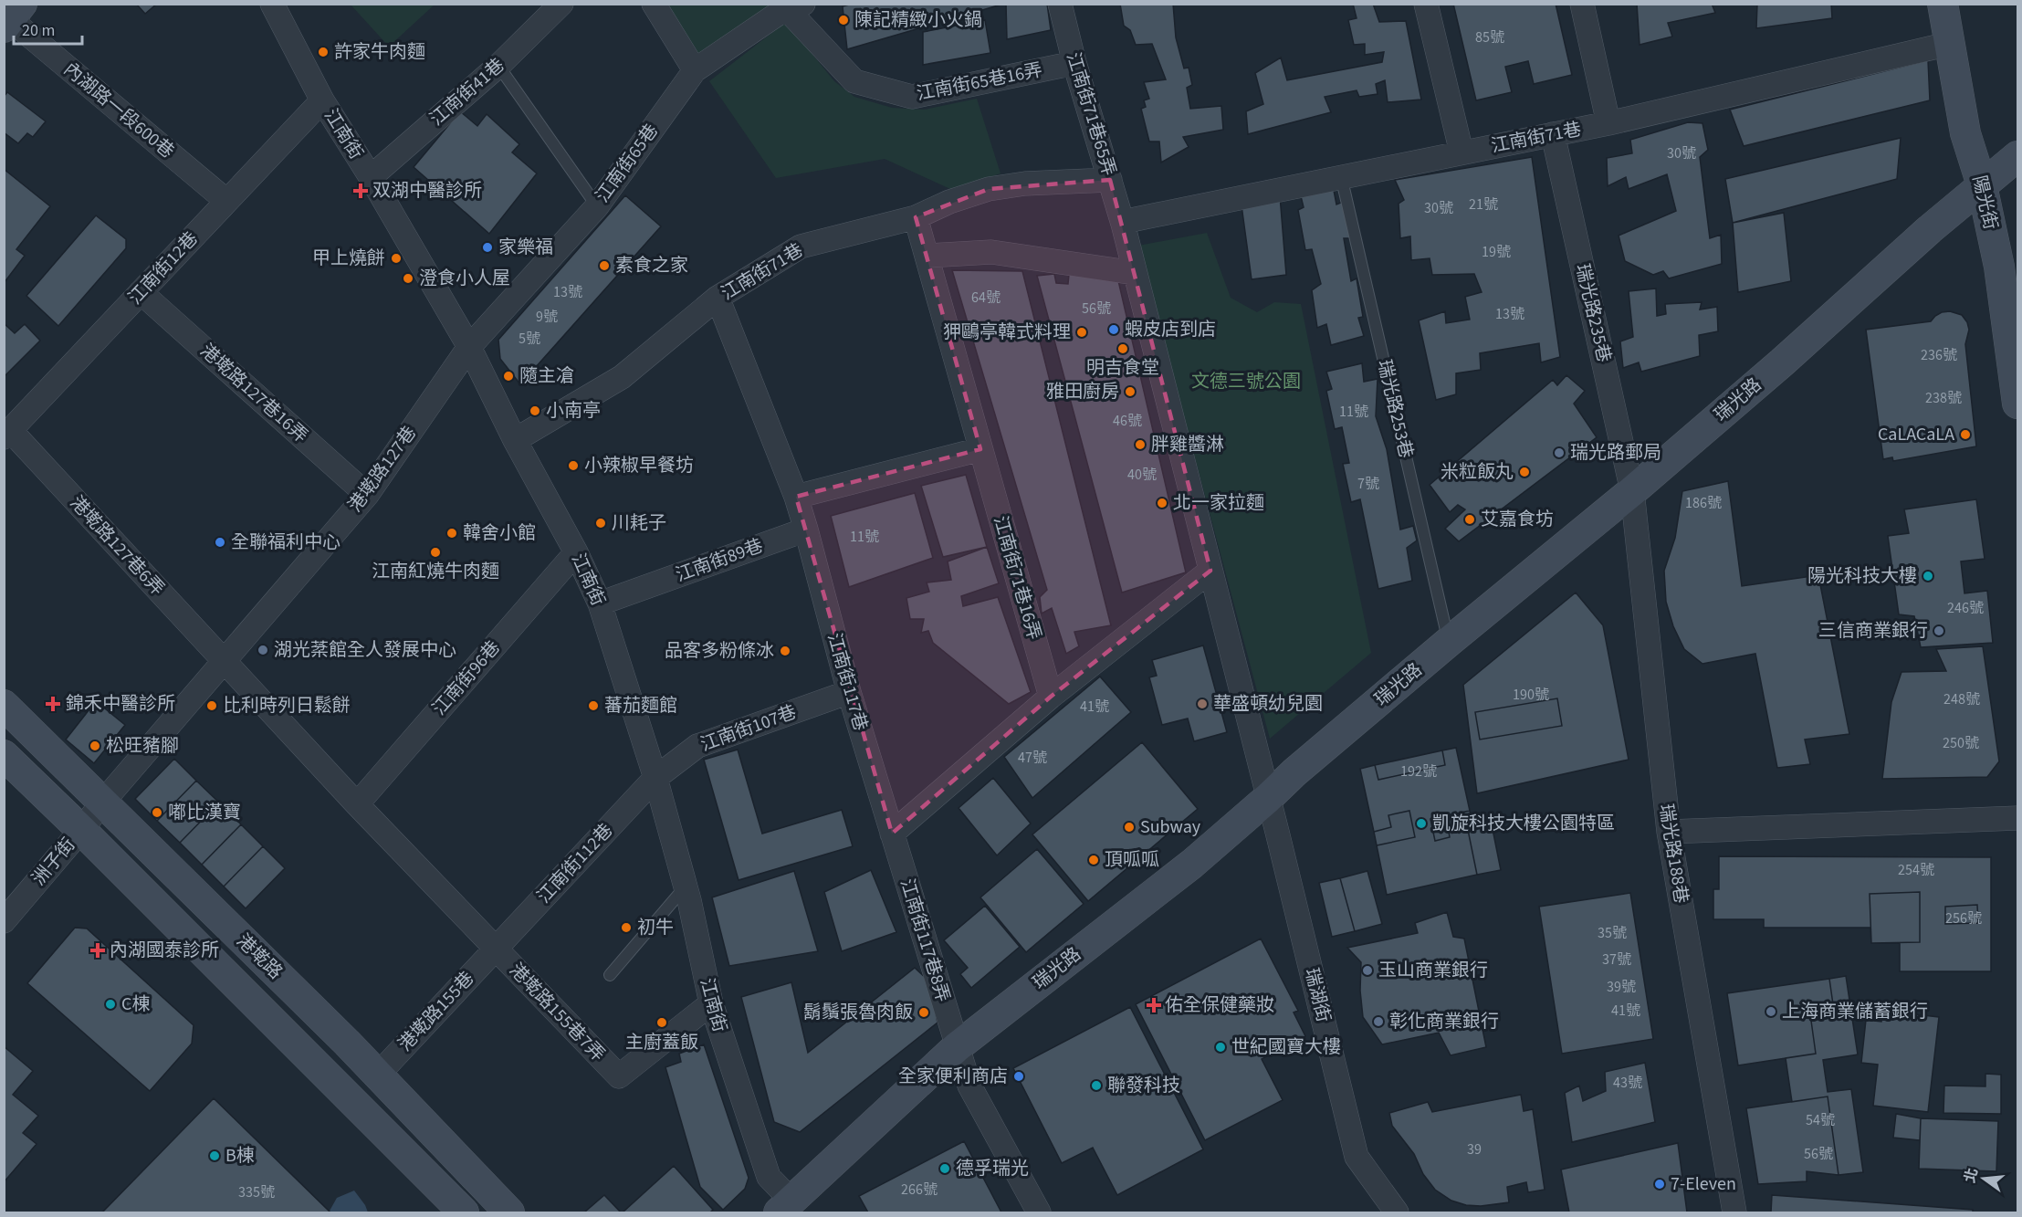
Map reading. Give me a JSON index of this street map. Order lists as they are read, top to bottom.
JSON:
{
  "streets": {
    "street": [
      "江南街65巷16弄",
      "江南街41巷",
      "內湖路一段600巷",
      "江南街71巷65弄",
      "江南街",
      "江南街71巷",
      "江南街65巷",
      "陽光街",
      "江南街12巷",
      "瑞光路235巷",
      "港墘路127巷16弄",
      "瑞光路",
      "港墘路127巷",
      "港墘路127巷6弄",
      "江南街89巷",
      "江南街71巷16弄",
      "江南街96巷",
      "江南街117巷",
      "江南街107巷",
      "瑞光路188巷",
      "洲子街",
      "江南街112巷",
      "江南街117巷8弄",
      "港墘路",
      "瑞湖街",
      "港墘路155巷",
      "港墘路155巷7弄"
    ],
    "lane": ["瑞光路253巷"]
  },
  "crossings": [
    ["江南街65巷16弄", "江南街71巷65弄"],
    ["江南街65巷16弄", "江南街65巷"],
    ["江南街41巷", "江南街"],
    ["內湖路一段600巷", "江南街12巷"],
    ["江南街71巷65弄", "江南街71巷"],
    ["江南街", "江南街71巷"],
    ["江南街", "江南街65巷"],
    ["江南街", "江南街12巷"],
    ["江南街", "瑞光路"],
    ["江南街", "港墘路127巷"],
    ["江南街", "江南街89巷"],
    ["江南街", "江南街96巷"],
    ["江南街", "江南街107巷"],
    ["江南街", "江南街112巷"],
    ["江南街", "港墘路155巷7弄"],
    ["江南街71巷", "陽光街"],
    ["江南街71巷", "瑞光路235巷"],
    ["江南街71巷", "瑞光路253巷"],
    ["江南街71巷", "江南街71巷16弄"],
    ["江南街65巷", "港墘路127巷"],
    ["陽光街", "瑞光路"],
    ["江南街12巷", "港墘路127巷16弄"],
    ["江南街12巷", "港墘路127巷6弄"],
    ["瑞光路235巷", "瑞光路"],
    ["瑞光路235巷", "瑞光路188巷"],
    ["港墘路127巷16弄", "港墘路127巷"],
    ["瑞光路", "瑞光路253巷"],
    ["瑞光路", "瑞光路188巷"],
    ["瑞光路", "江南街117巷8弄"],
    ["瑞光路", "瑞湖街"],
    ["港墘路127巷", "港墘路127巷6弄"],
    ["港墘路127巷", "洲子街"],
    ["港墘路127巷", "港墘路"],
    ["江南街89巷", "江南街117巷"],
    ["江南街117巷", "江南街107巷"],
    ["江南街117巷", "江南街117巷8弄"],
    ["江南街107巷", "江南街112巷"],
    ["洲子街", "港墘路"],
    ["江南街112巷", "港墘路155巷"],
    ["江南街112巷", "港墘路155巷7弄"],
    ["港墘路", "港墘路155巷"],
    ["港墘路155巷", "港墘路155巷7弄"]
  ],
  "parks": ["文德三號公園"],
  "places": {
    "other": [
      "陳記精緻小火鍋",
      "許家牛肉麵",
      "家樂福",
      "甲上燒餅",
      "素食之家",
      "澄食小人屋",
      "蝦皮店到店",
      "狎鷗亭韓式料理",
      "明吉食堂",
      "隨主凔",
      "雅田廚房",
      "小南亭",
      "CaLACaLA",
      "胖雞醬淋",
      "瑞光路郵局",
      "小辣椒早餐坊",
      "米粒飯丸",
      "北一家拉麵",
      "艾嘉食坊",
      "川耗子",
      "韓舍小館",
      "全聯福利中心",
      "江南紅燒牛肉麵",
      "陽光科技大樓",
      "三信商業銀行",
      "湖光棻館全人發展中心",
      "品客多粉條冰",
      "華盛頓幼兒園",
      "比利時列日鬆餅",
      "蕃茄麵館",
      "松旺豬腳",
      "嘟比漢寶",
      "凱旋科技大樓公園特區",
      "Subway",
      "頂呱呱",
      "初牛",
      "玉山商業銀行",
      "C棟",
      "上海商業儲蓄銀行",
      "鬍鬚張魯肉飯",
      "彰化商業銀行",
      "主廚蓋飯",
      "世紀國寶大樓",
      "全家便利商店",
      "聯發科技",
      "B棟",
      "德孚瑞光",
      "7-Eleven"
    ],
    "health": [
      "双湖中醫診所",
      "錦禾中醫診所",
      "內湖國泰診所",
      "佑全保健藥妝"
    ]
  },
  "house_numbers": [
    "85號",
    "30號",
    "21號",
    "30號",
    "19號",
    "13號",
    "64號",
    "56號",
    "13號",
    "9號",
    "5號",
    "236號",
    "238號",
    "11號",
    "46號",
    "40號",
    "7號",
    "186號",
    "11號",
    "246號",
    "190號",
    "248號",
    "41號",
    "250號",
    "47號",
    "192號",
    "254號",
    "256號",
    "35號",
    "37號",
    "39號",
    "41號",
    "43號",
    "54號",
    "39",
    "56號",
    "266號",
    "335號"
  ],
  "scale_bar": "20 m",
  "north": "left"
}
